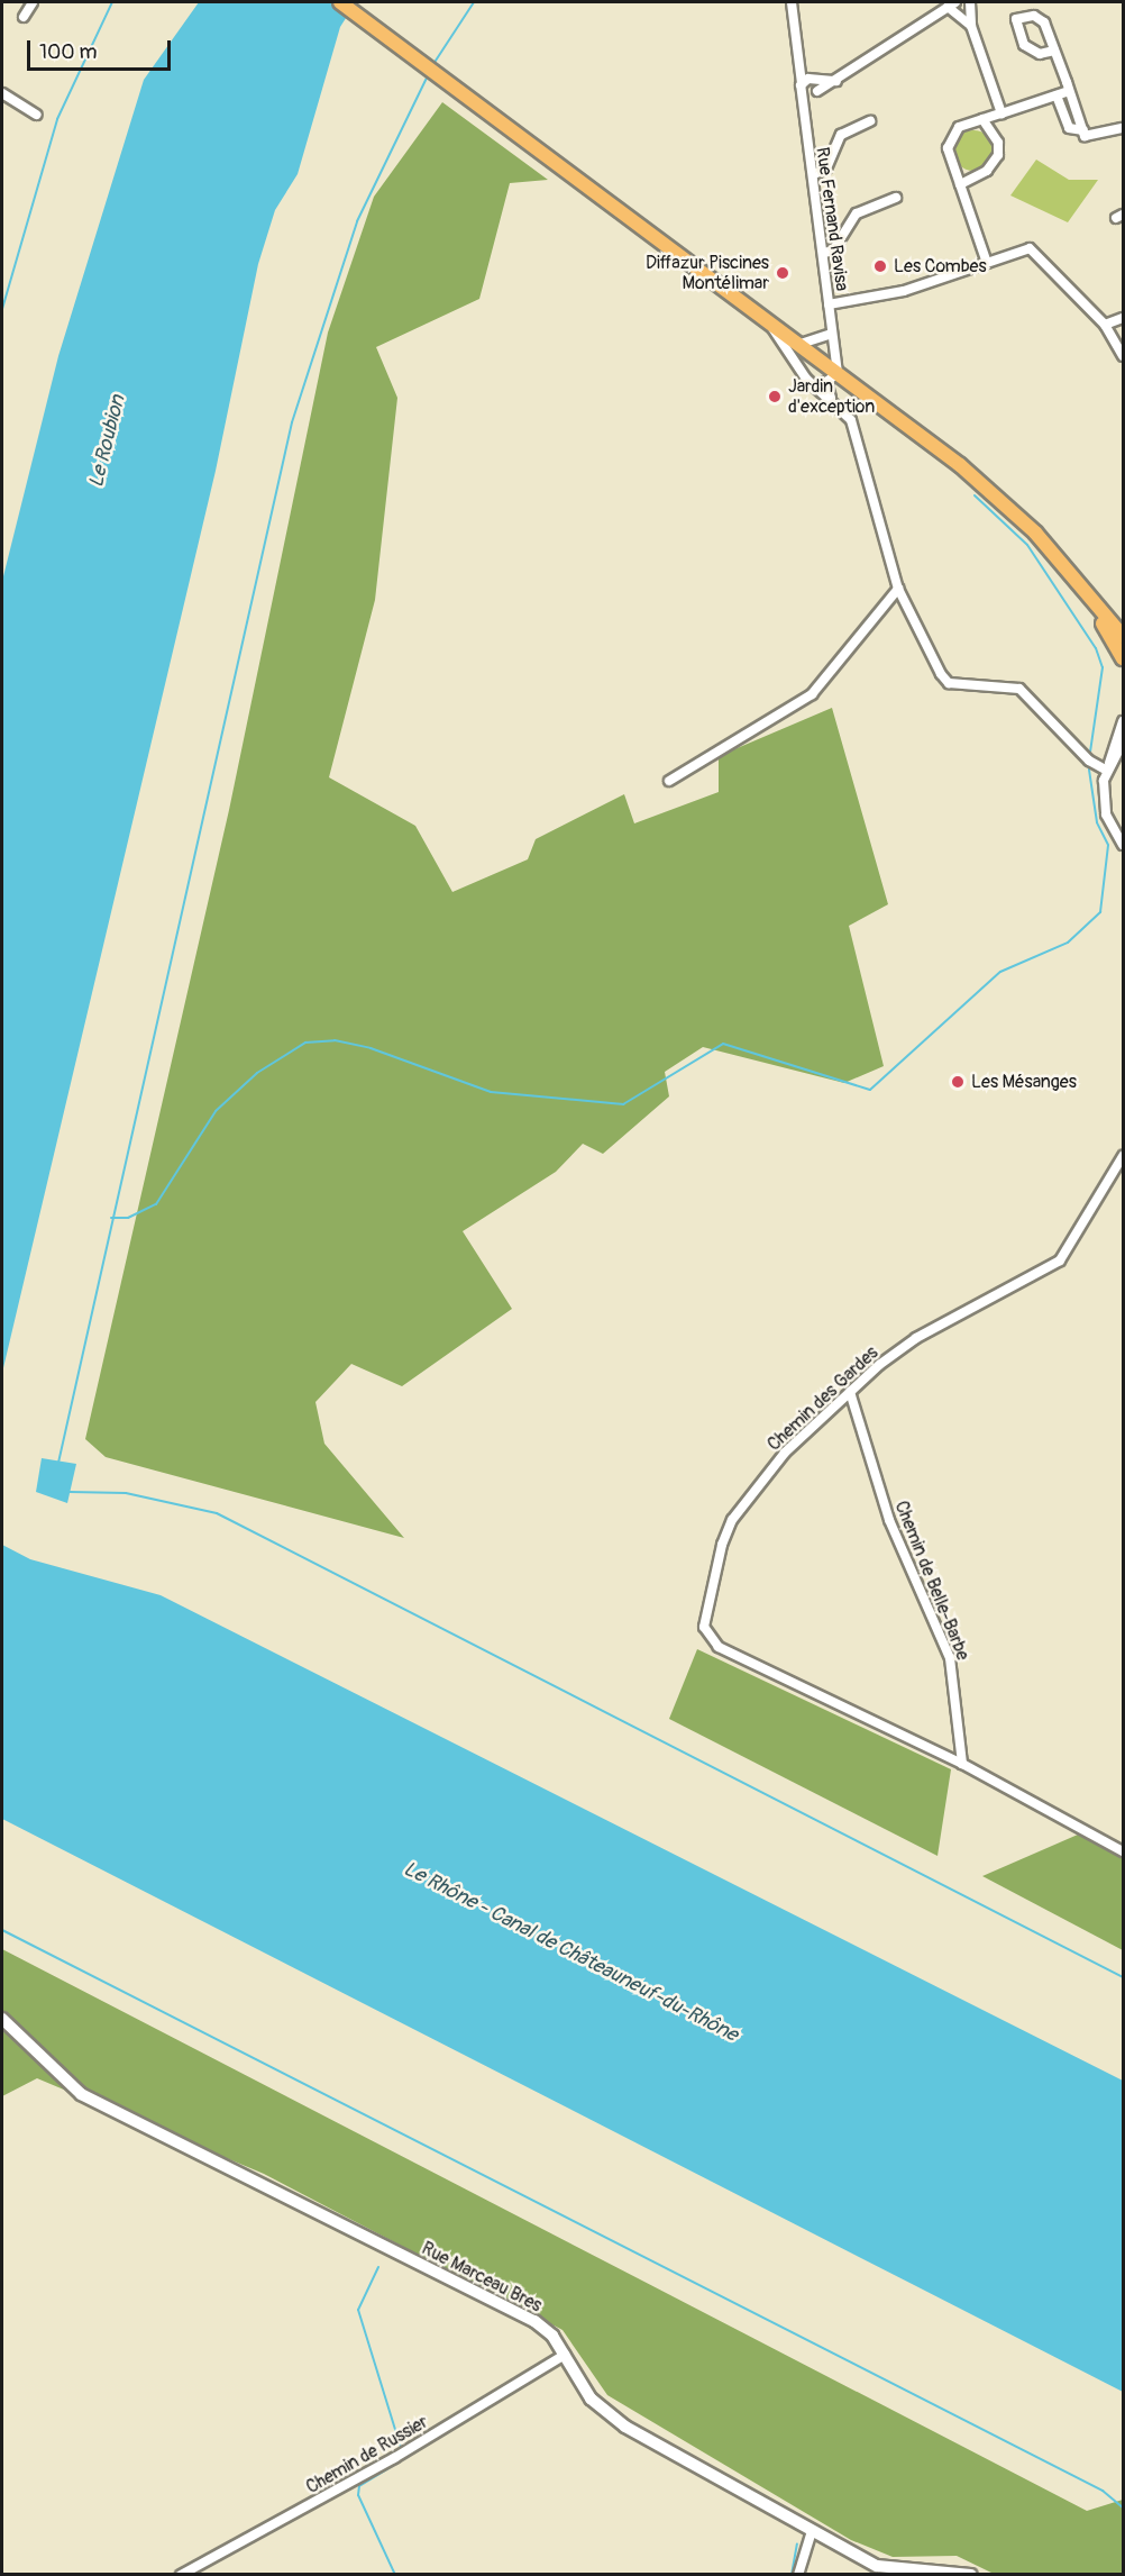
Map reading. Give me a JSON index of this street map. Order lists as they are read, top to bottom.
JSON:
{
  "streets": {
    "street": [
      "Rue Fernand Ravisa",
      "Chemin des Gardes",
      "Chemin de Belle-Barbe",
      "Rue Marceau Bres",
      "Chemin de Russier"
    ]
  },
  "crossings": [
    ["Chemin des Gardes", "Chemin de Belle-Barbe"],
    ["Rue Marceau Bres", "Chemin de Russier"]
  ],
  "water": ["Le Roubion", "Le Rhône - Canal de Châteauneuf-du-Rhône"],
  "places": [
    "Les Combes",
    "Diffazur Piscines Montélimar",
    "Jardin d'exception",
    "Les Mésanges"
  ],
  "scale_bar": "100 m"
}
